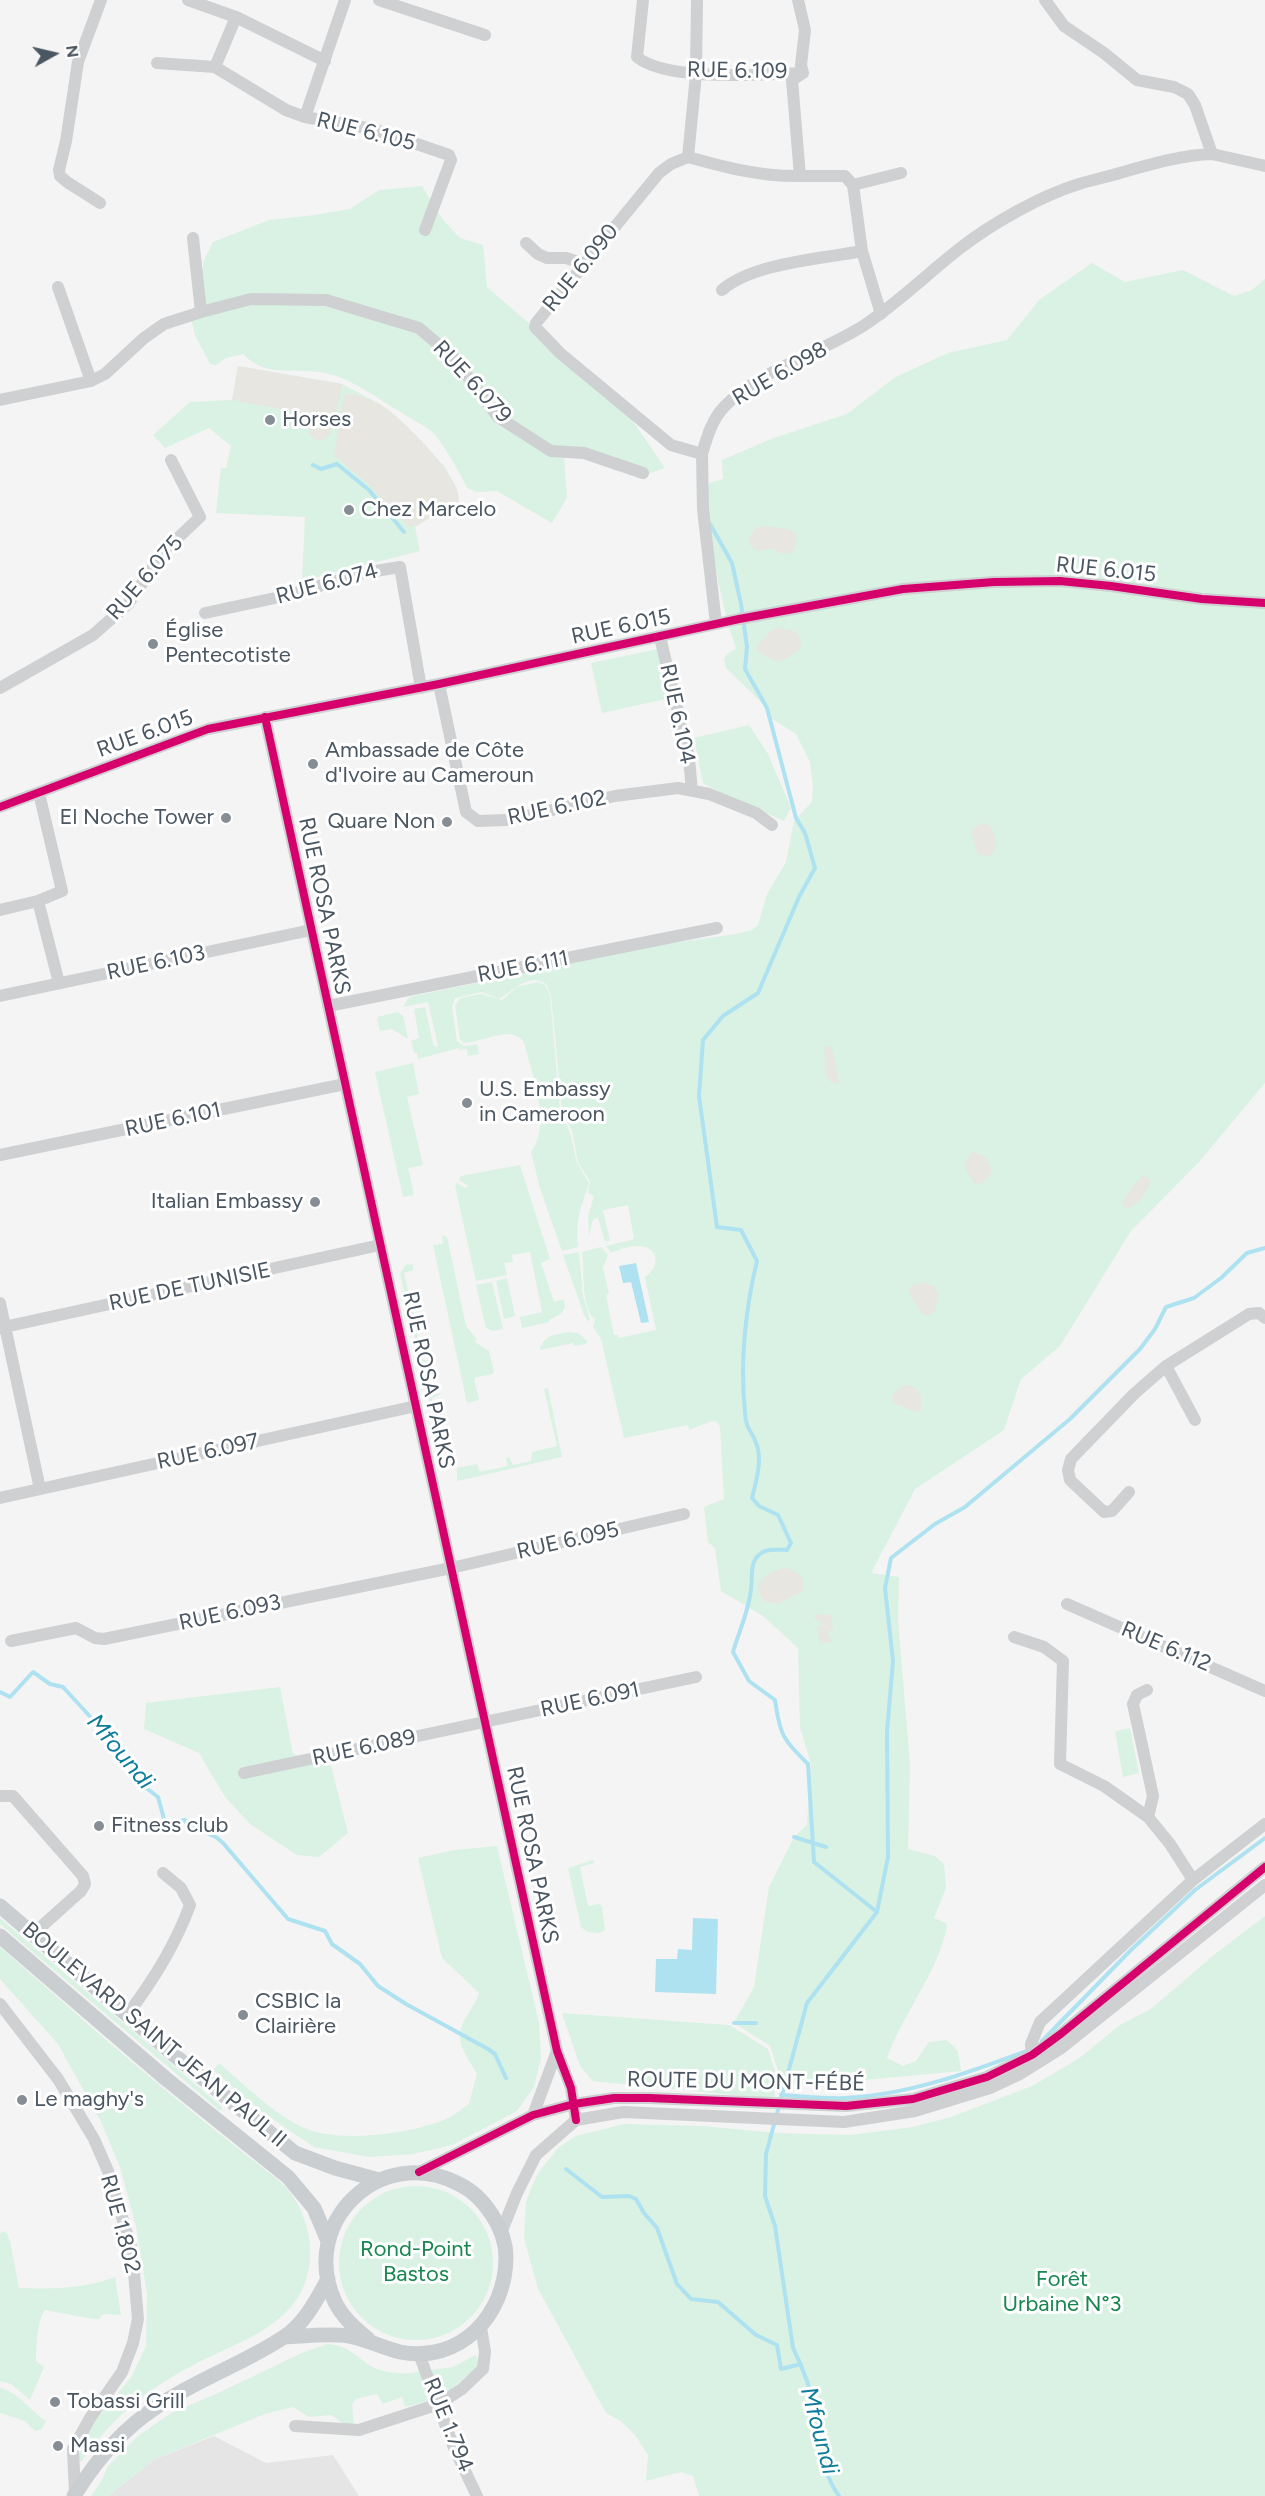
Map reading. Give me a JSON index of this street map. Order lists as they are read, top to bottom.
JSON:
{
  "streets": {
    "main road": ["BOULEVARD SAINT JEAN PAUL II"],
    "street": [
      "RUE 6.109",
      "RUE 6.105",
      "RUE 6.090",
      "RUE 6.098",
      "RUE 6.079",
      "RUE 6.015",
      "RUE 6.075",
      "RUE 6.074",
      "RUE 6.104",
      "RUE 6.102",
      "RUE ROSA PARKS",
      "RUE 6.103",
      "RUE 6.111",
      "RUE 6.101",
      "RUE DE TUNISIE",
      "RUE 6.097",
      "RUE 6.095",
      "RUE 6.093",
      "RUE 6.112",
      "RUE 6.091",
      "RUE 6.089",
      "ROUTE DU MONT-FÉBÉ",
      "RUE 1.802",
      "RUE 1.794"
    ]
  },
  "crossings": [
    ["RUE 6.090", "RUE 6.098"],
    ["RUE 6.015", "RUE 6.074"],
    ["RUE 6.015", "RUE 6.104"],
    ["RUE 6.015", "RUE 6.102"],
    ["RUE 6.015", "RUE ROSA PARKS"],
    ["RUE 6.104", "RUE 6.102"],
    ["RUE ROSA PARKS", "RUE 6.103"],
    ["RUE ROSA PARKS", "RUE 6.111"],
    ["RUE ROSA PARKS", "RUE 6.101"],
    ["RUE ROSA PARKS", "RUE DE TUNISIE"],
    ["RUE ROSA PARKS", "RUE 6.097"],
    ["RUE ROSA PARKS", "RUE 6.095"],
    ["RUE ROSA PARKS", "RUE 6.093"],
    ["RUE ROSA PARKS", "RUE 6.091"],
    ["RUE ROSA PARKS", "RUE 6.089"],
    ["RUE ROSA PARKS", "ROUTE DU MONT-FÉBÉ"],
    ["RUE 6.095", "RUE 6.093"],
    ["RUE 6.091", "RUE 6.089"],
    ["BOULEVARD SAINT JEAN PAUL II", "ROUTE DU MONT-FÉBÉ"],
    ["BOULEVARD SAINT JEAN PAUL II", "RUE 1.794"],
    ["ROUTE DU MONT-FÉBÉ", "RUE 1.794"]
  ],
  "water": ["Mfoundi"],
  "parks": ["Rond-Point Bastos", "Forêt Urbaine N°3"],
  "places": [
    "Horses",
    "Chez Marcelo",
    "Église Pentecotiste",
    "Ambassade de Côte d'Ivoire au Cameroun",
    "El Noche Tower",
    "Quare Non",
    "U.S. Embassy in Cameroon",
    "Italian Embassy",
    "Fitness club",
    "CSBIC la Clairière",
    "Le maghy's",
    "Tobassi Grill",
    "Massi"
  ],
  "north": "right"
}
